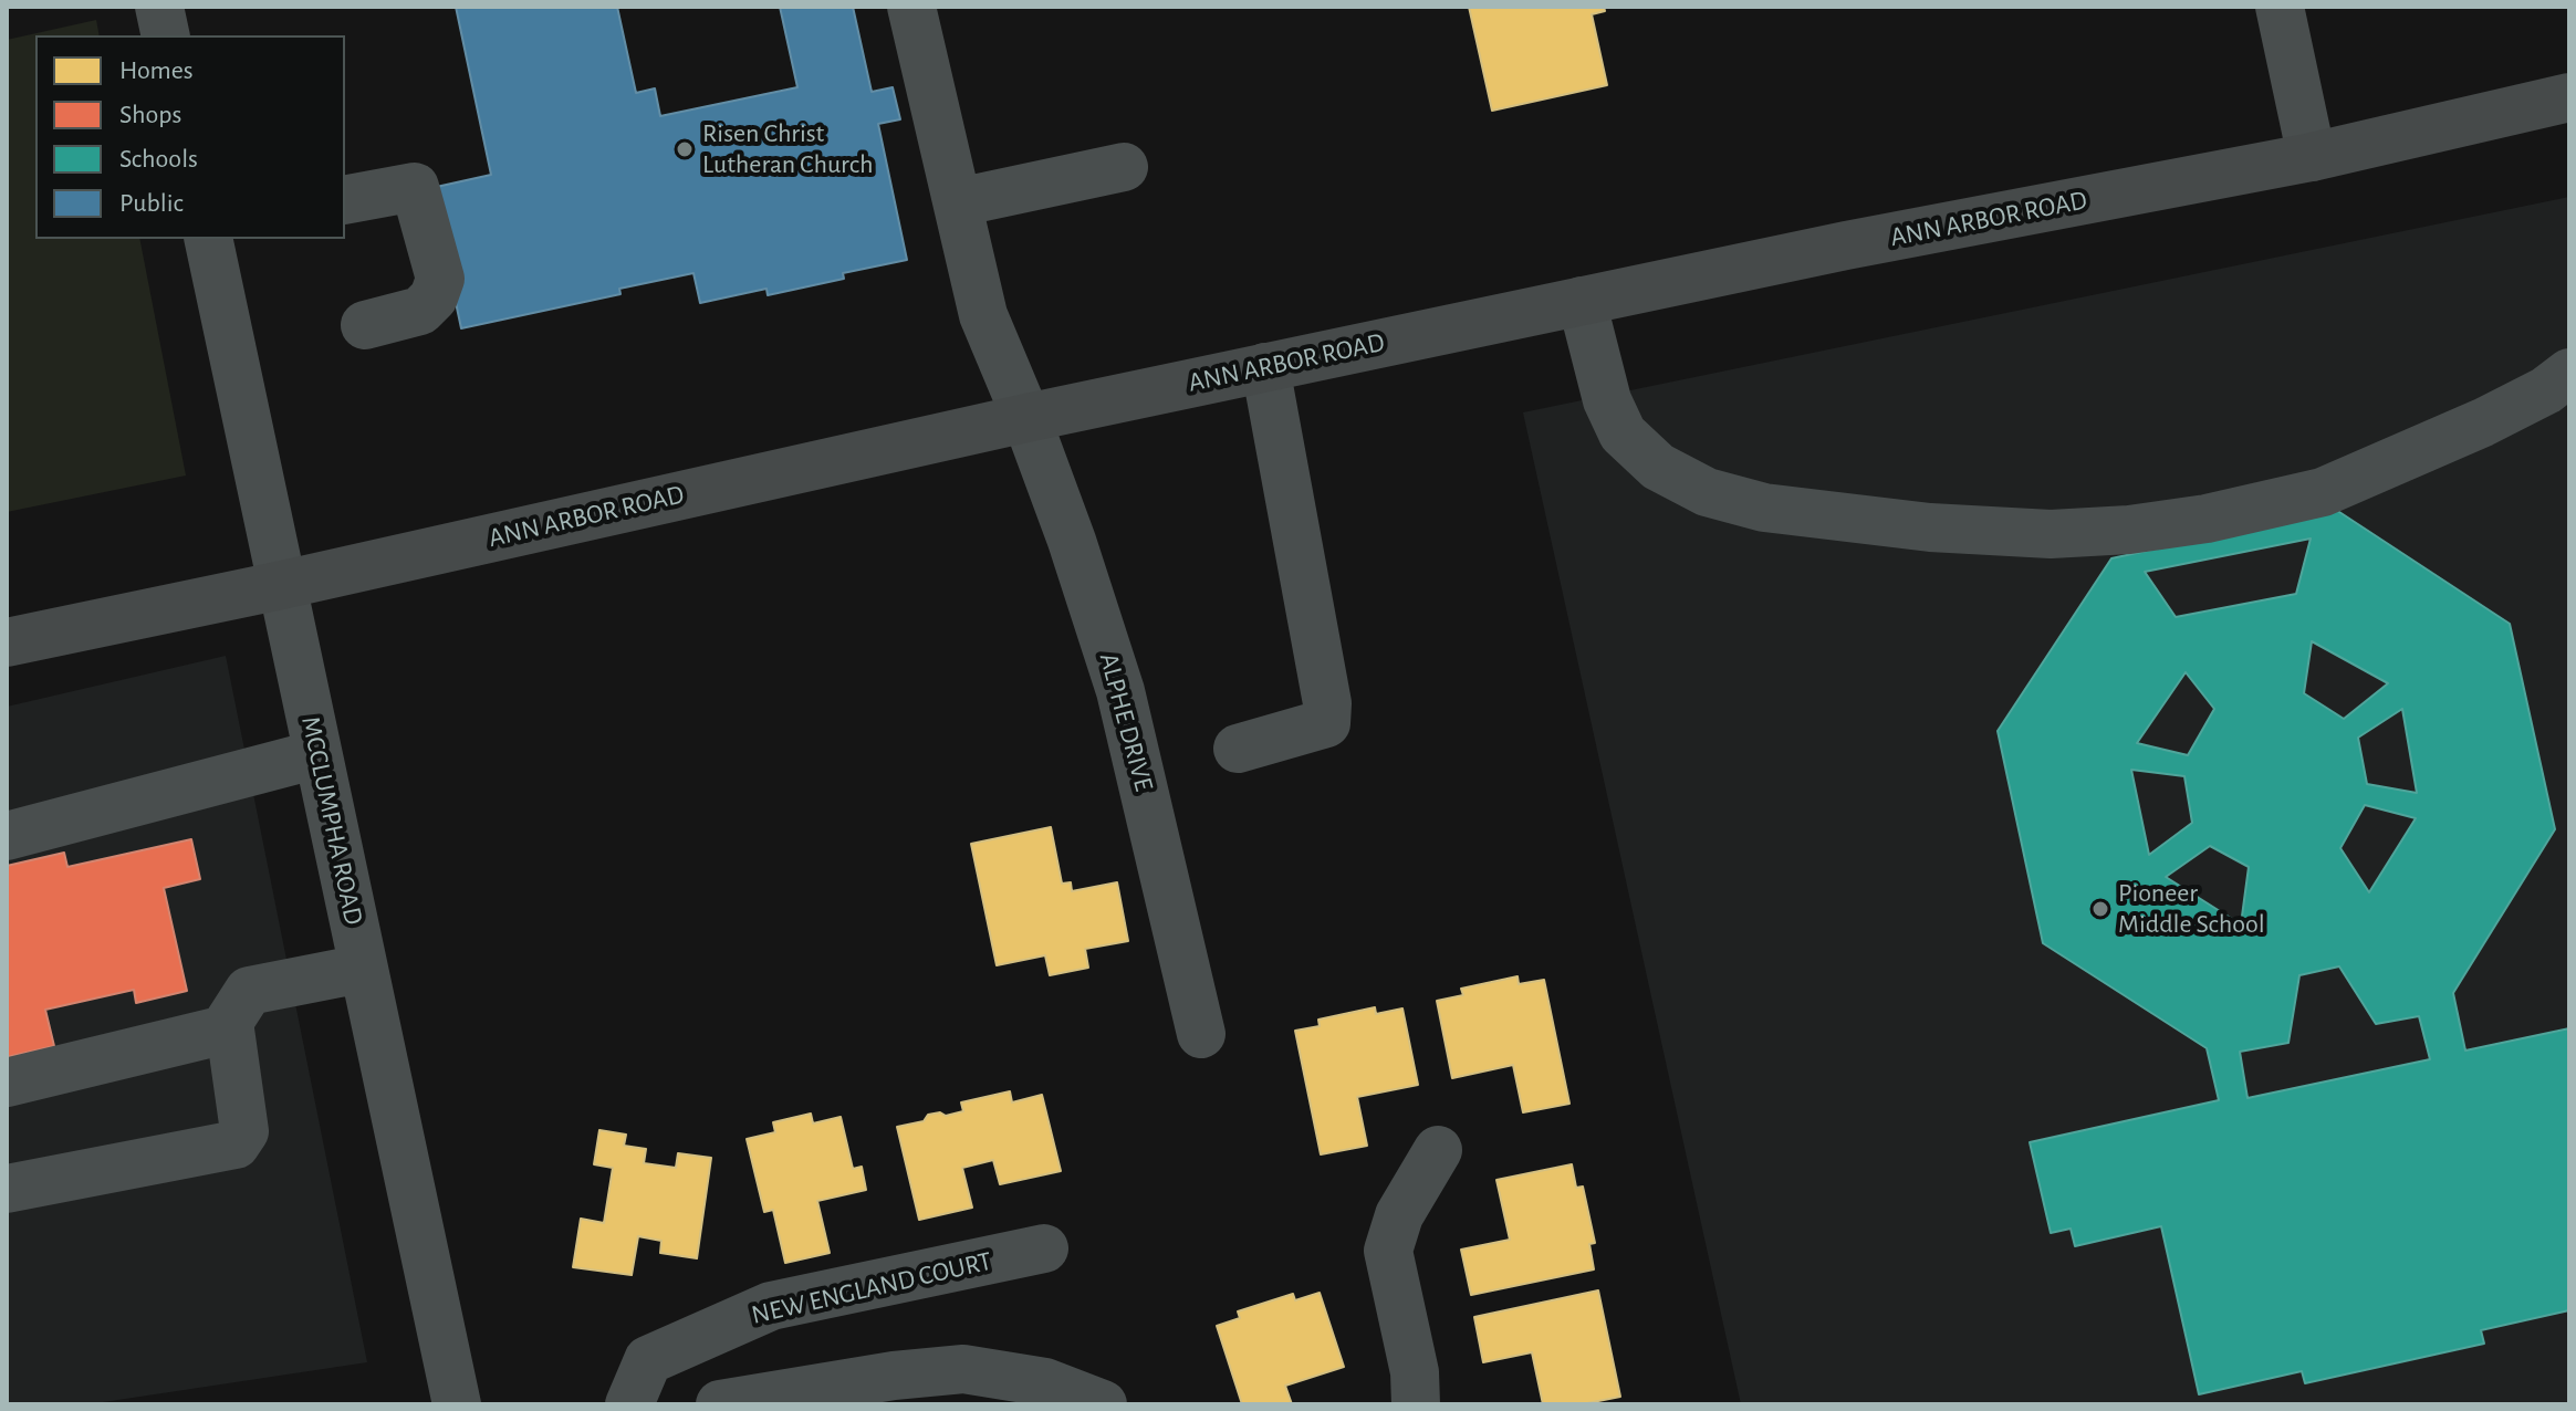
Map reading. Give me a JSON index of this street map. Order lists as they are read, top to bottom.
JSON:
{
  "streets": {
    "main road": ["ANN ARBOR ROAD"],
    "street": ["ALPHE DRIVE", "MCCLUMPHA ROAD", "NEW ENGLAND COURT"]
  },
  "crossings": [
    ["ANN ARBOR ROAD", "ALPHE DRIVE"],
    ["ANN ARBOR ROAD", "MCCLUMPHA ROAD"]
  ],
  "places": ["Risen Christ Lutheran Church", "Pioneer Middle School"],
  "legend": [
    "Homes",
    "Shops",
    "Schools",
    "Public"
  ]
}
